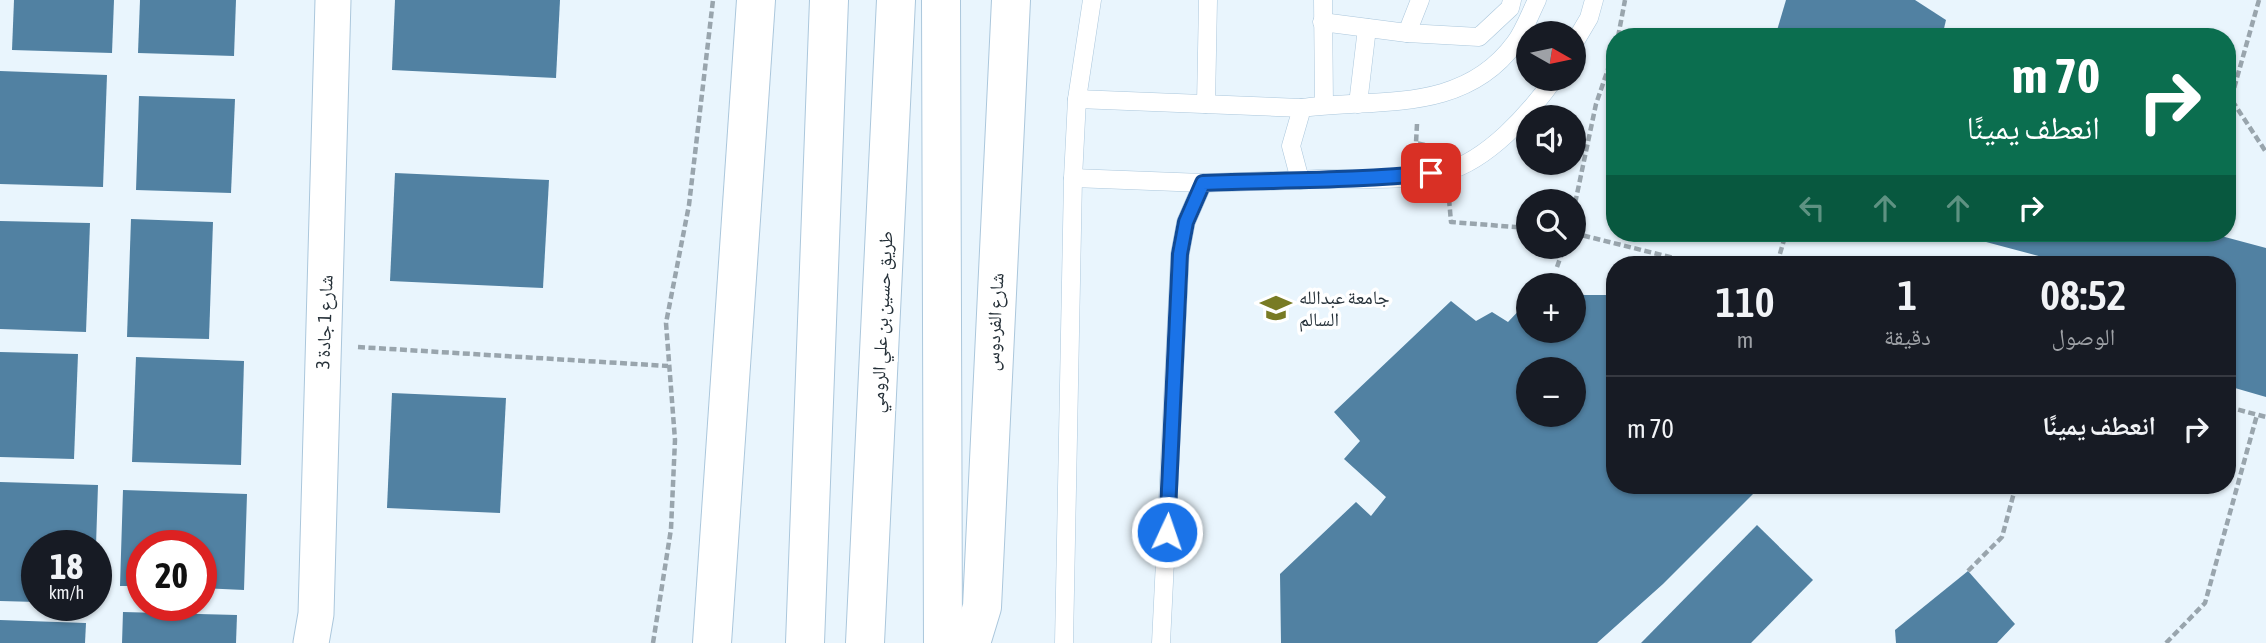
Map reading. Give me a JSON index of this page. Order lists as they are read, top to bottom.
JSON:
{
  "streets": {
    "main road": ["طريق حسين بن علي الرومي", "شارع الفردوس"],
    "street": ["شارع 1 جادة 3"]
  },
  "places": {
    "school or university": ["جامعة عبدالله السالم"]
  },
  "north": "right",
  "page": {
    "map_buttons": ["+", "−"],
    "turn": ["70 m", "انعطف يمينًا"],
    "eta": [
      "08:52",
      "الوصول",
      "1",
      "دقيقة",
      "110",
      "m"
    ],
    "list": [
      {
        "name": "انعطف يمينًا",
        "value": "70 m"
      }
    ],
    "speed": "18 km/h",
    "limit": "20"
  }
}
